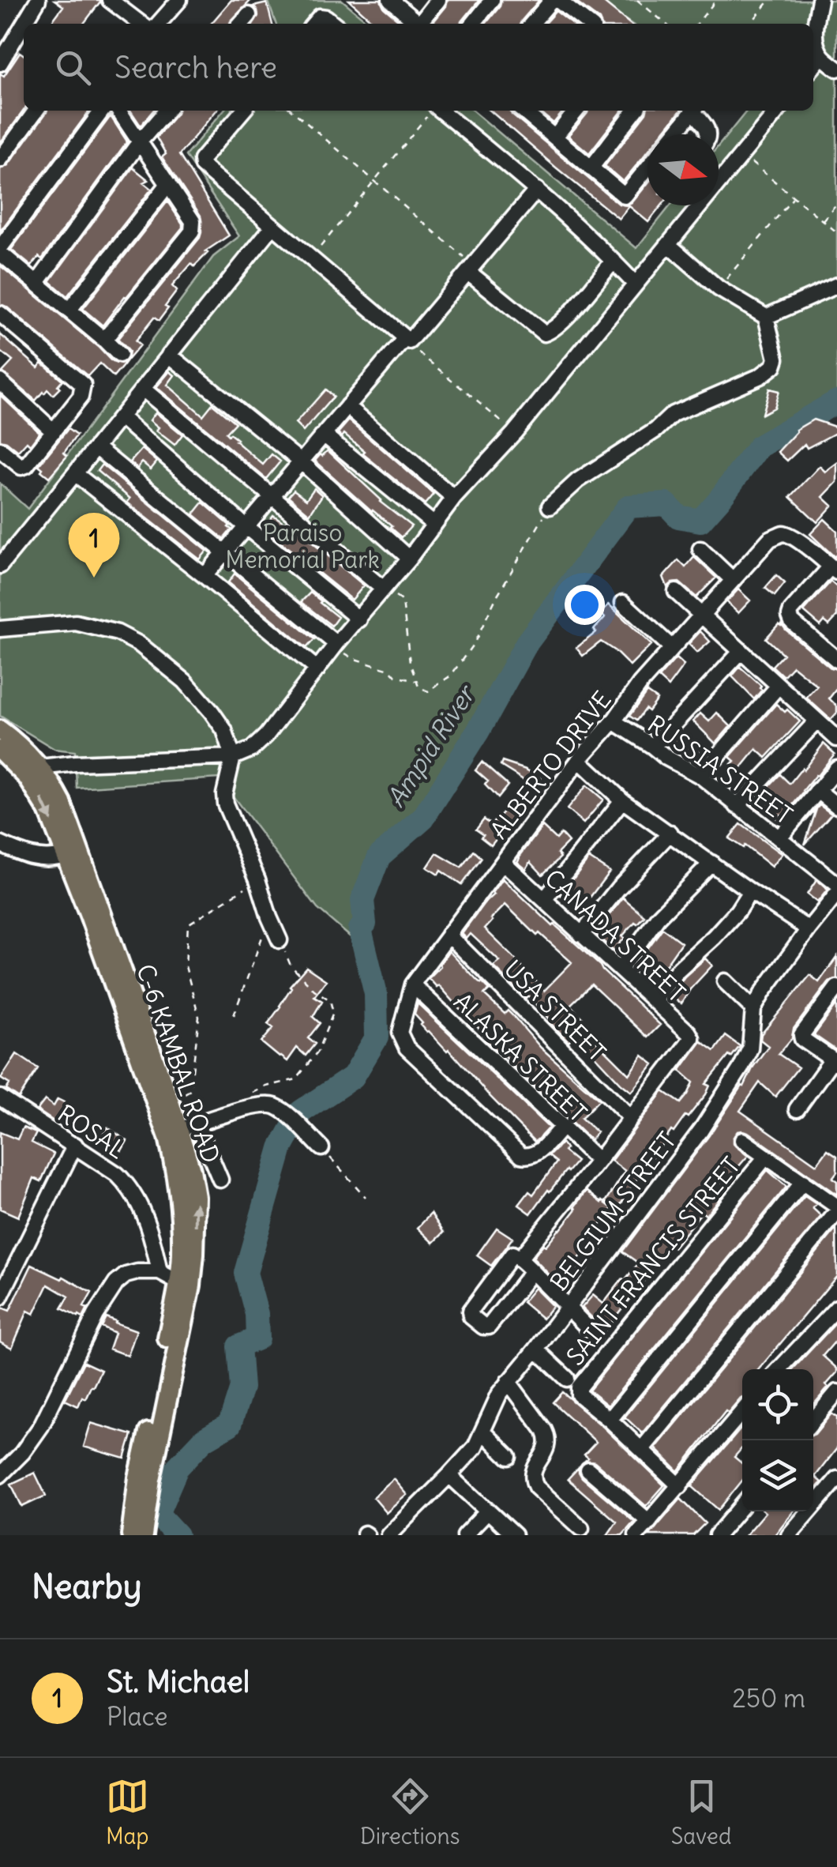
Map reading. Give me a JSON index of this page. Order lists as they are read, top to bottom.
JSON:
{
  "streets": {
    "main road": ["C-6 KAMBAL ROAD"],
    "street": [
      "ALBERTO DRIVE",
      "RUSSIA STREET",
      "CANADA STREET",
      "USA STREET",
      "ALASKA STREET",
      "ROSAL",
      "BELGIUM STREET",
      "SAINT FRANCIS STREET"
    ]
  },
  "crossings": [
    ["ALBERTO DRIVE", "RUSSIA STREET"],
    ["ALBERTO DRIVE", "CANADA STREET"],
    ["ALBERTO DRIVE", "USA STREET"],
    ["ALBERTO DRIVE", "ALASKA STREET"],
    ["CANADA STREET", "USA STREET"]
  ],
  "water": ["Ampid River"],
  "parks": ["Paraiso Memorial Park"],
  "north": "right",
  "page": {
    "search": "Search here",
    "pins": "1",
    "heading": "Nearby",
    "list": [
      {
        "mark": "1",
        "name": "St. Michael",
        "note": "Place",
        "value": "250 m"
      }
    ],
    "nav": ["Map", "Directions", "Saved"]
  }
}
